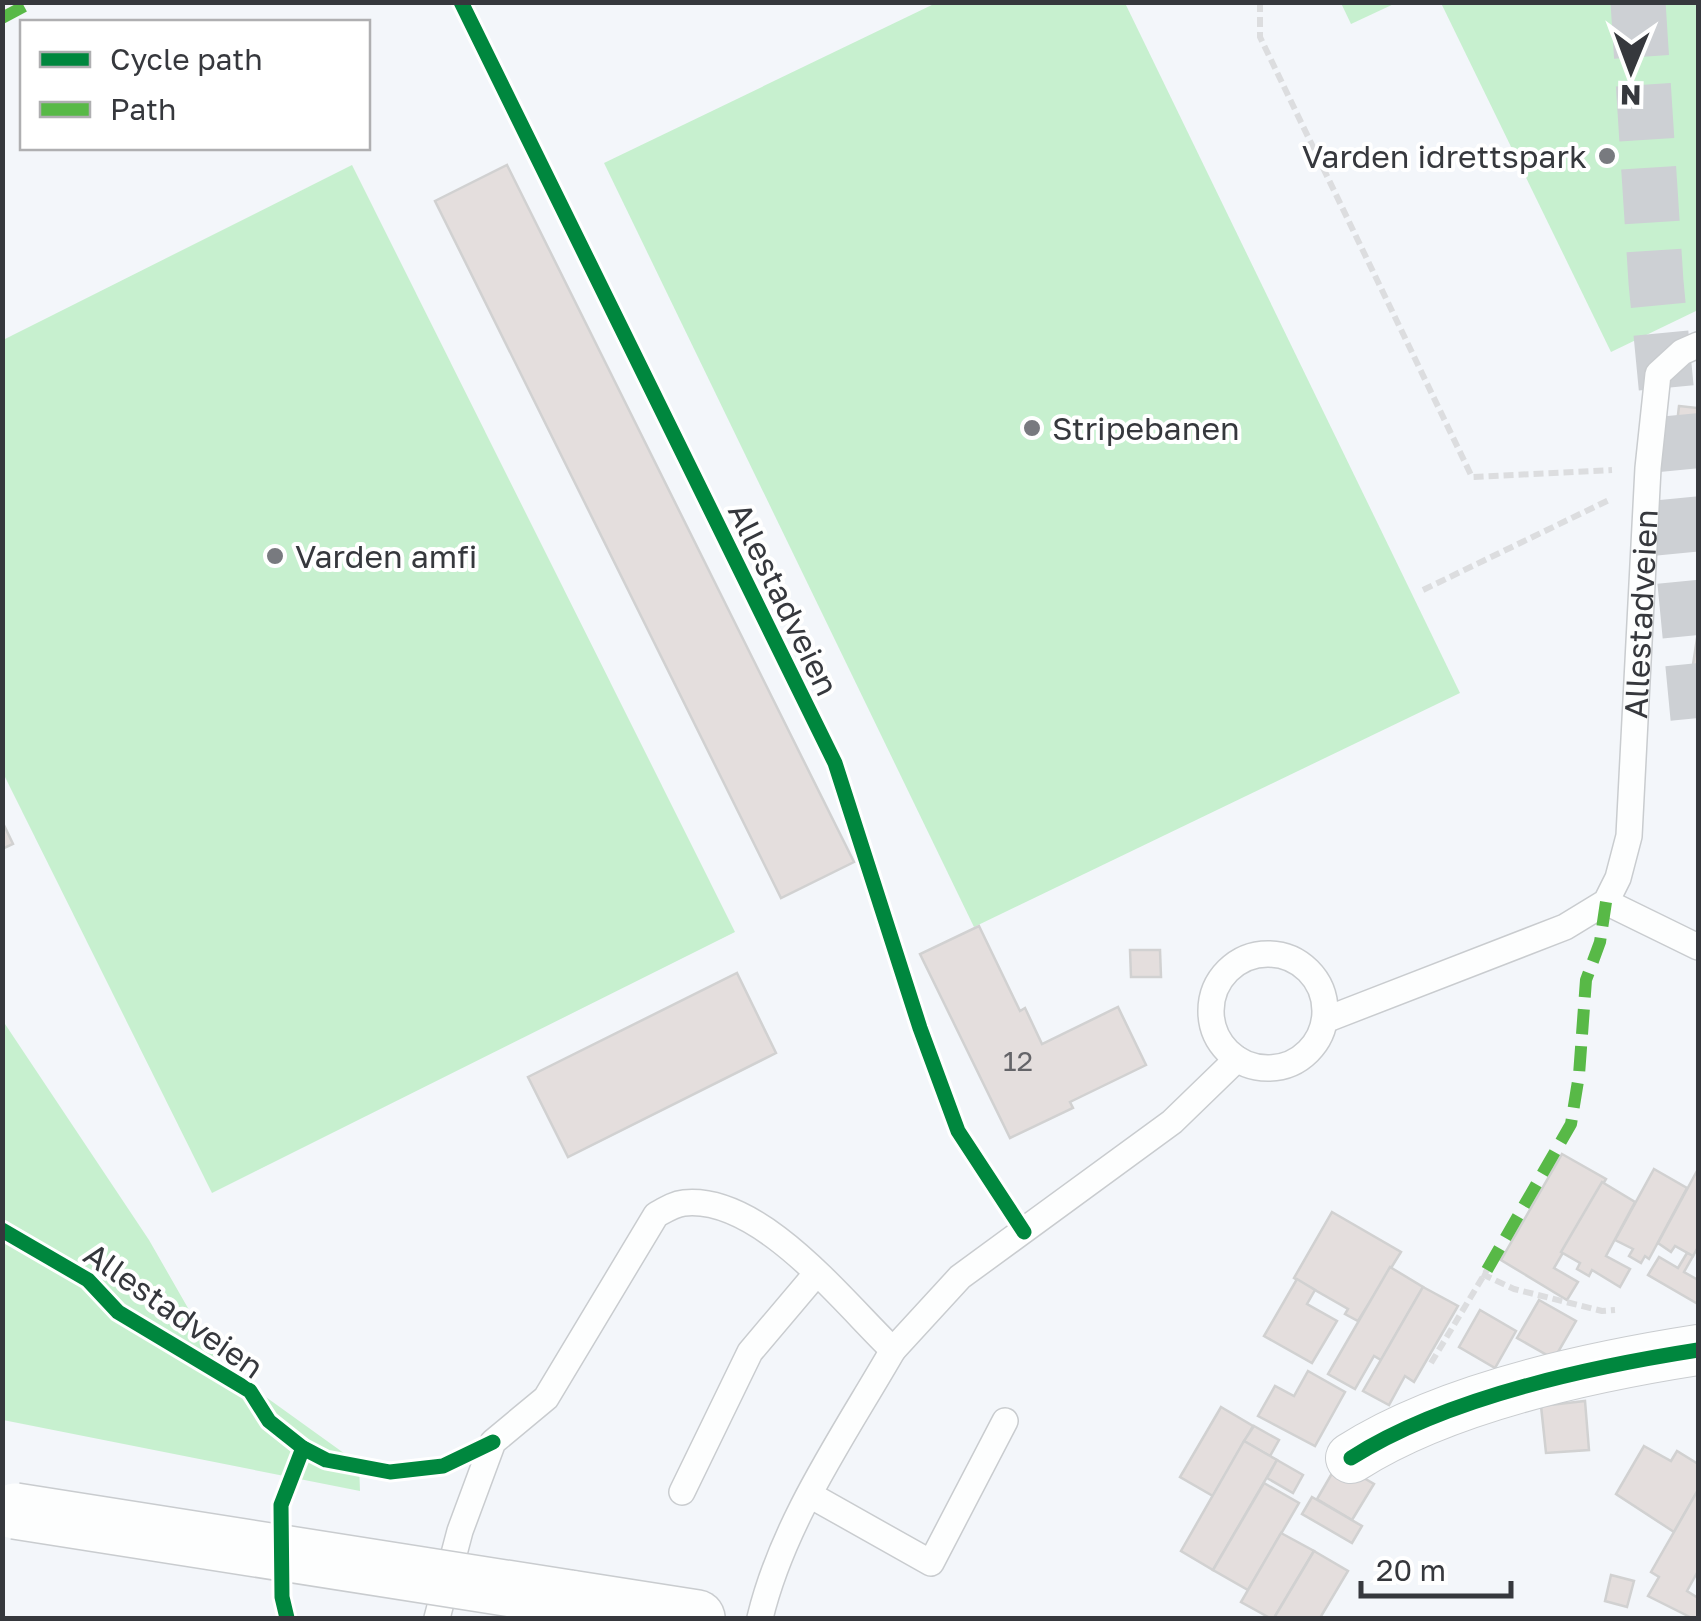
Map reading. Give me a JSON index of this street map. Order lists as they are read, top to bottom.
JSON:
{
  "streets": {
    "lane": ["Allestadveien"]
  },
  "places": ["Varden idrettspark", "Stripebanen", "Varden amfi"],
  "house_numbers": ["12"],
  "legend": ["Cycle path", "Path"],
  "scale_bar": "20 m",
  "north": "bottom"
}
